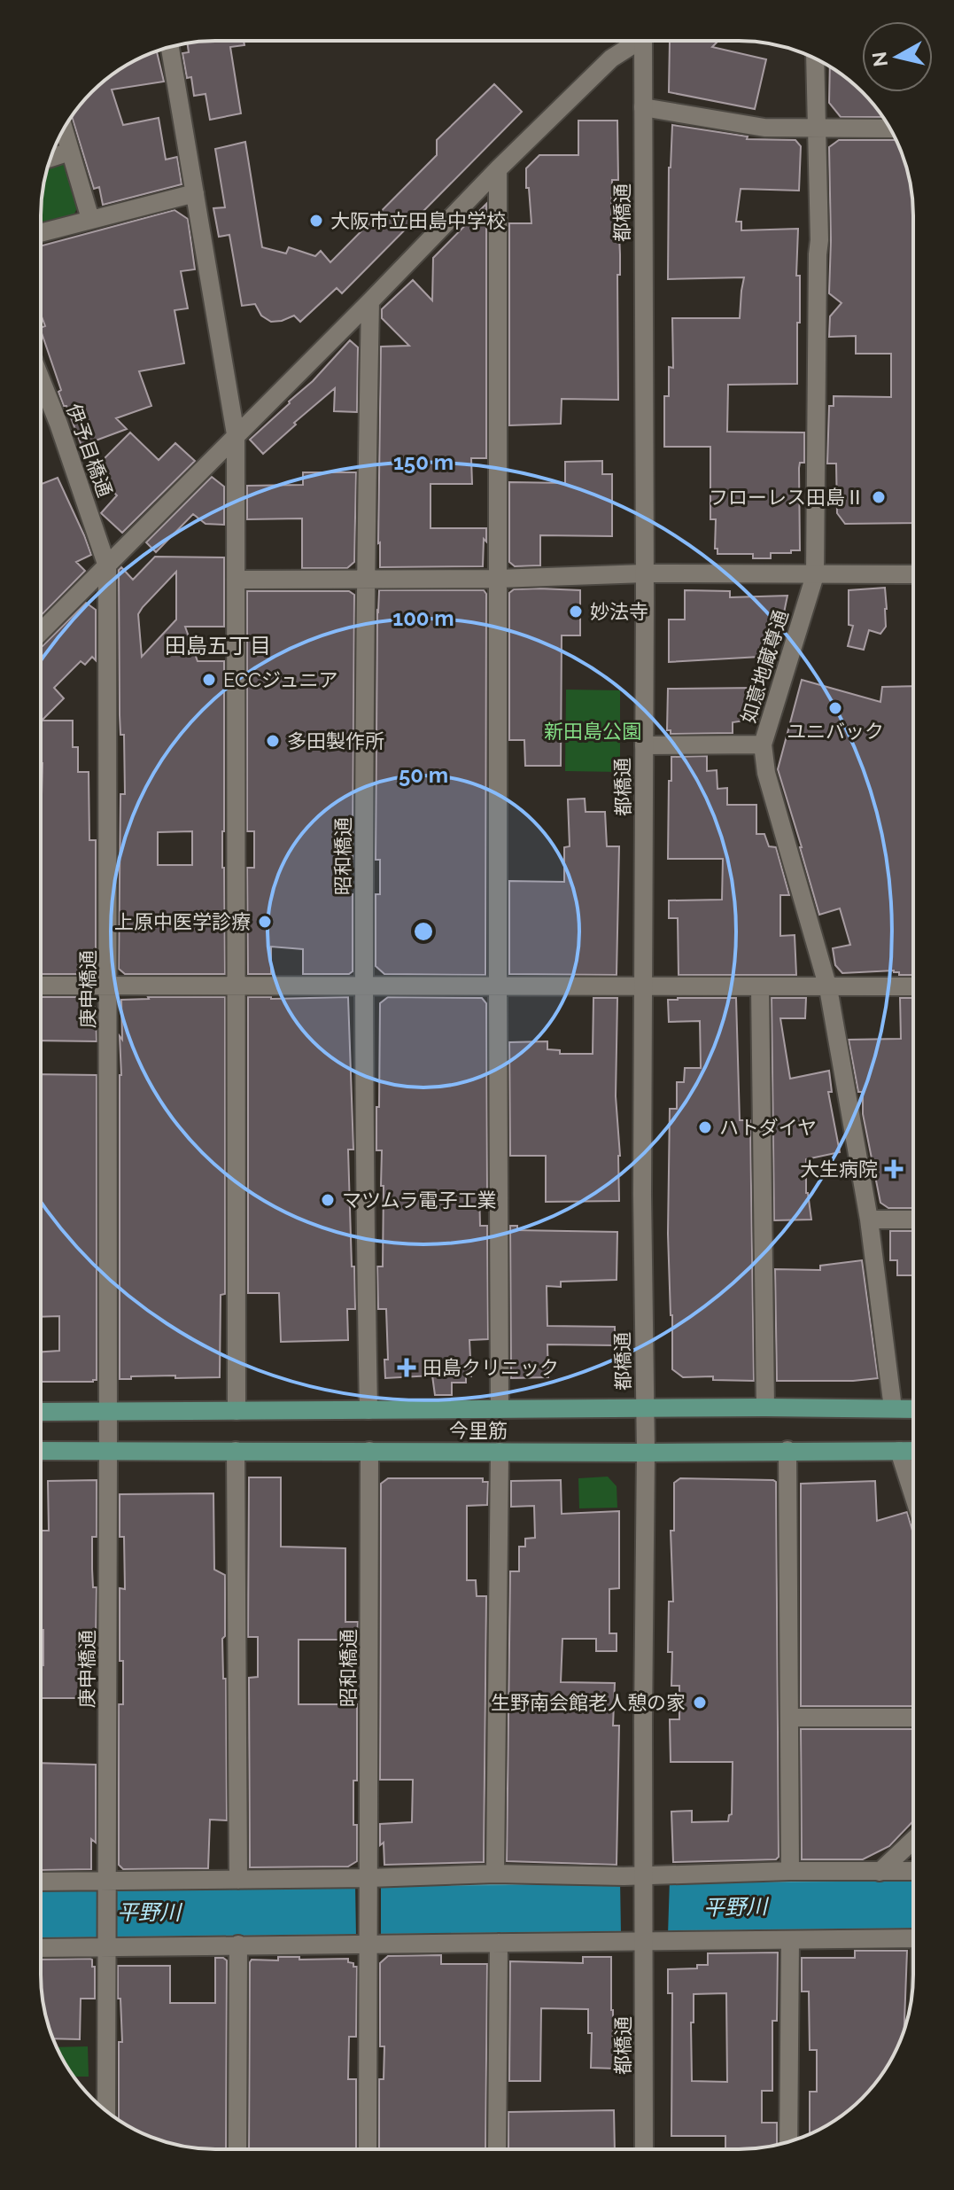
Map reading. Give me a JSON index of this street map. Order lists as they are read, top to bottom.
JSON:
{
  "streets": {
    "main road": ["今里筋"],
    "street": [
      "都橋通",
      "伊予目橋通",
      "如意地蔵尊通",
      "昭和橋通",
      "庚申橋通"
    ]
  },
  "crossings": [
    ["都橋通", "今里筋"],
    ["伊予目橋通", "庚申橋通"],
    ["如意地蔵尊通", "今里筋"],
    ["昭和橋通", "今里筋"],
    ["庚申橋通", "今里筋"]
  ],
  "districts": ["田島五丁目"],
  "water": ["平野川"],
  "parks": ["新田島公園"],
  "places": {
    "other": [
      "大阪市立田島中学校",
      "フローレス田島Ⅱ",
      "妙法寺",
      "ECCジュニア",
      "ユニバック",
      "多田製作所",
      "上原中医学診療",
      "ハトダイヤ",
      "マツムラ電子工業",
      "生野南会館老人憩の家"
    ],
    "health": ["大生病院", "田島クリニック"]
  },
  "north": "left",
  "rings": ["150 m", "100 m", "50 m"]
}
